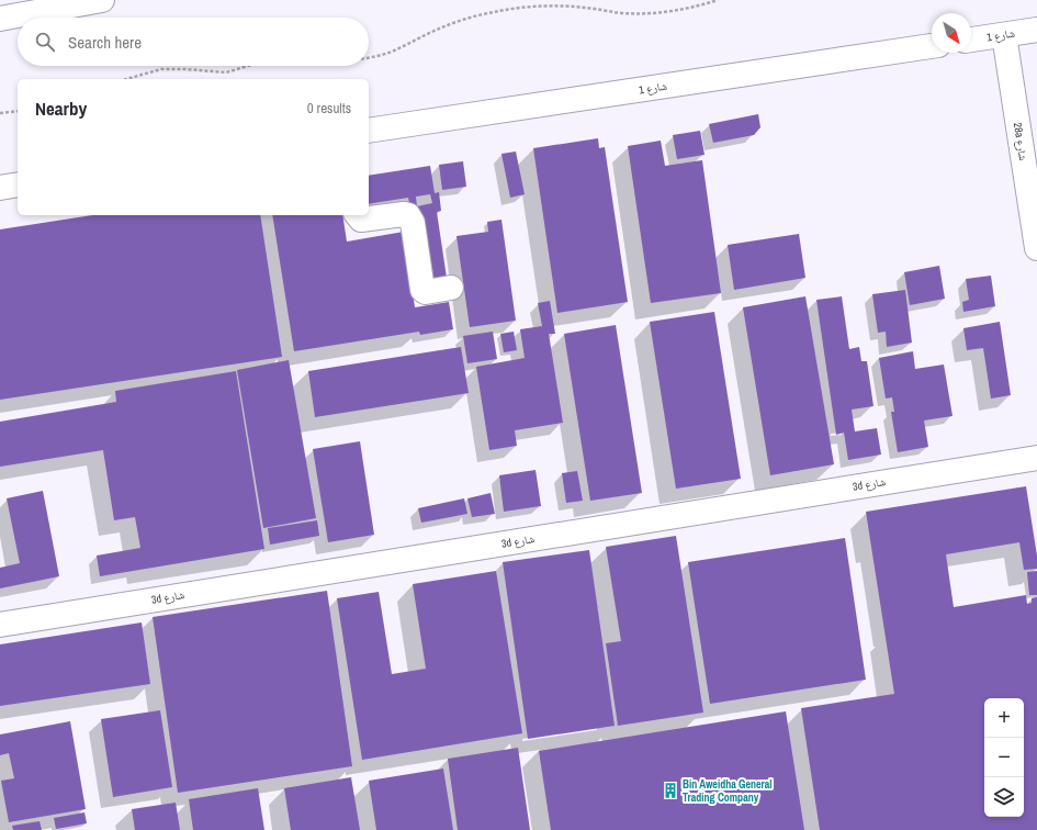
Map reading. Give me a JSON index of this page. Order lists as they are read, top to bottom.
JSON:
{
  "streets": {
    "main road": ["شارع 1", "28a شارع", "3d شارع"]
  },
  "crossings": [
    ["شارع 1", "28a شارع"]
  ],
  "places": {
    "building": ["Bin Aweidha General Trading Company"]
  },
  "north": "bottom right",
  "page": {
    "search": "Search here",
    "heading": ["Nearby", "0 results"],
    "map_buttons": ["+", "−"]
  }
}
